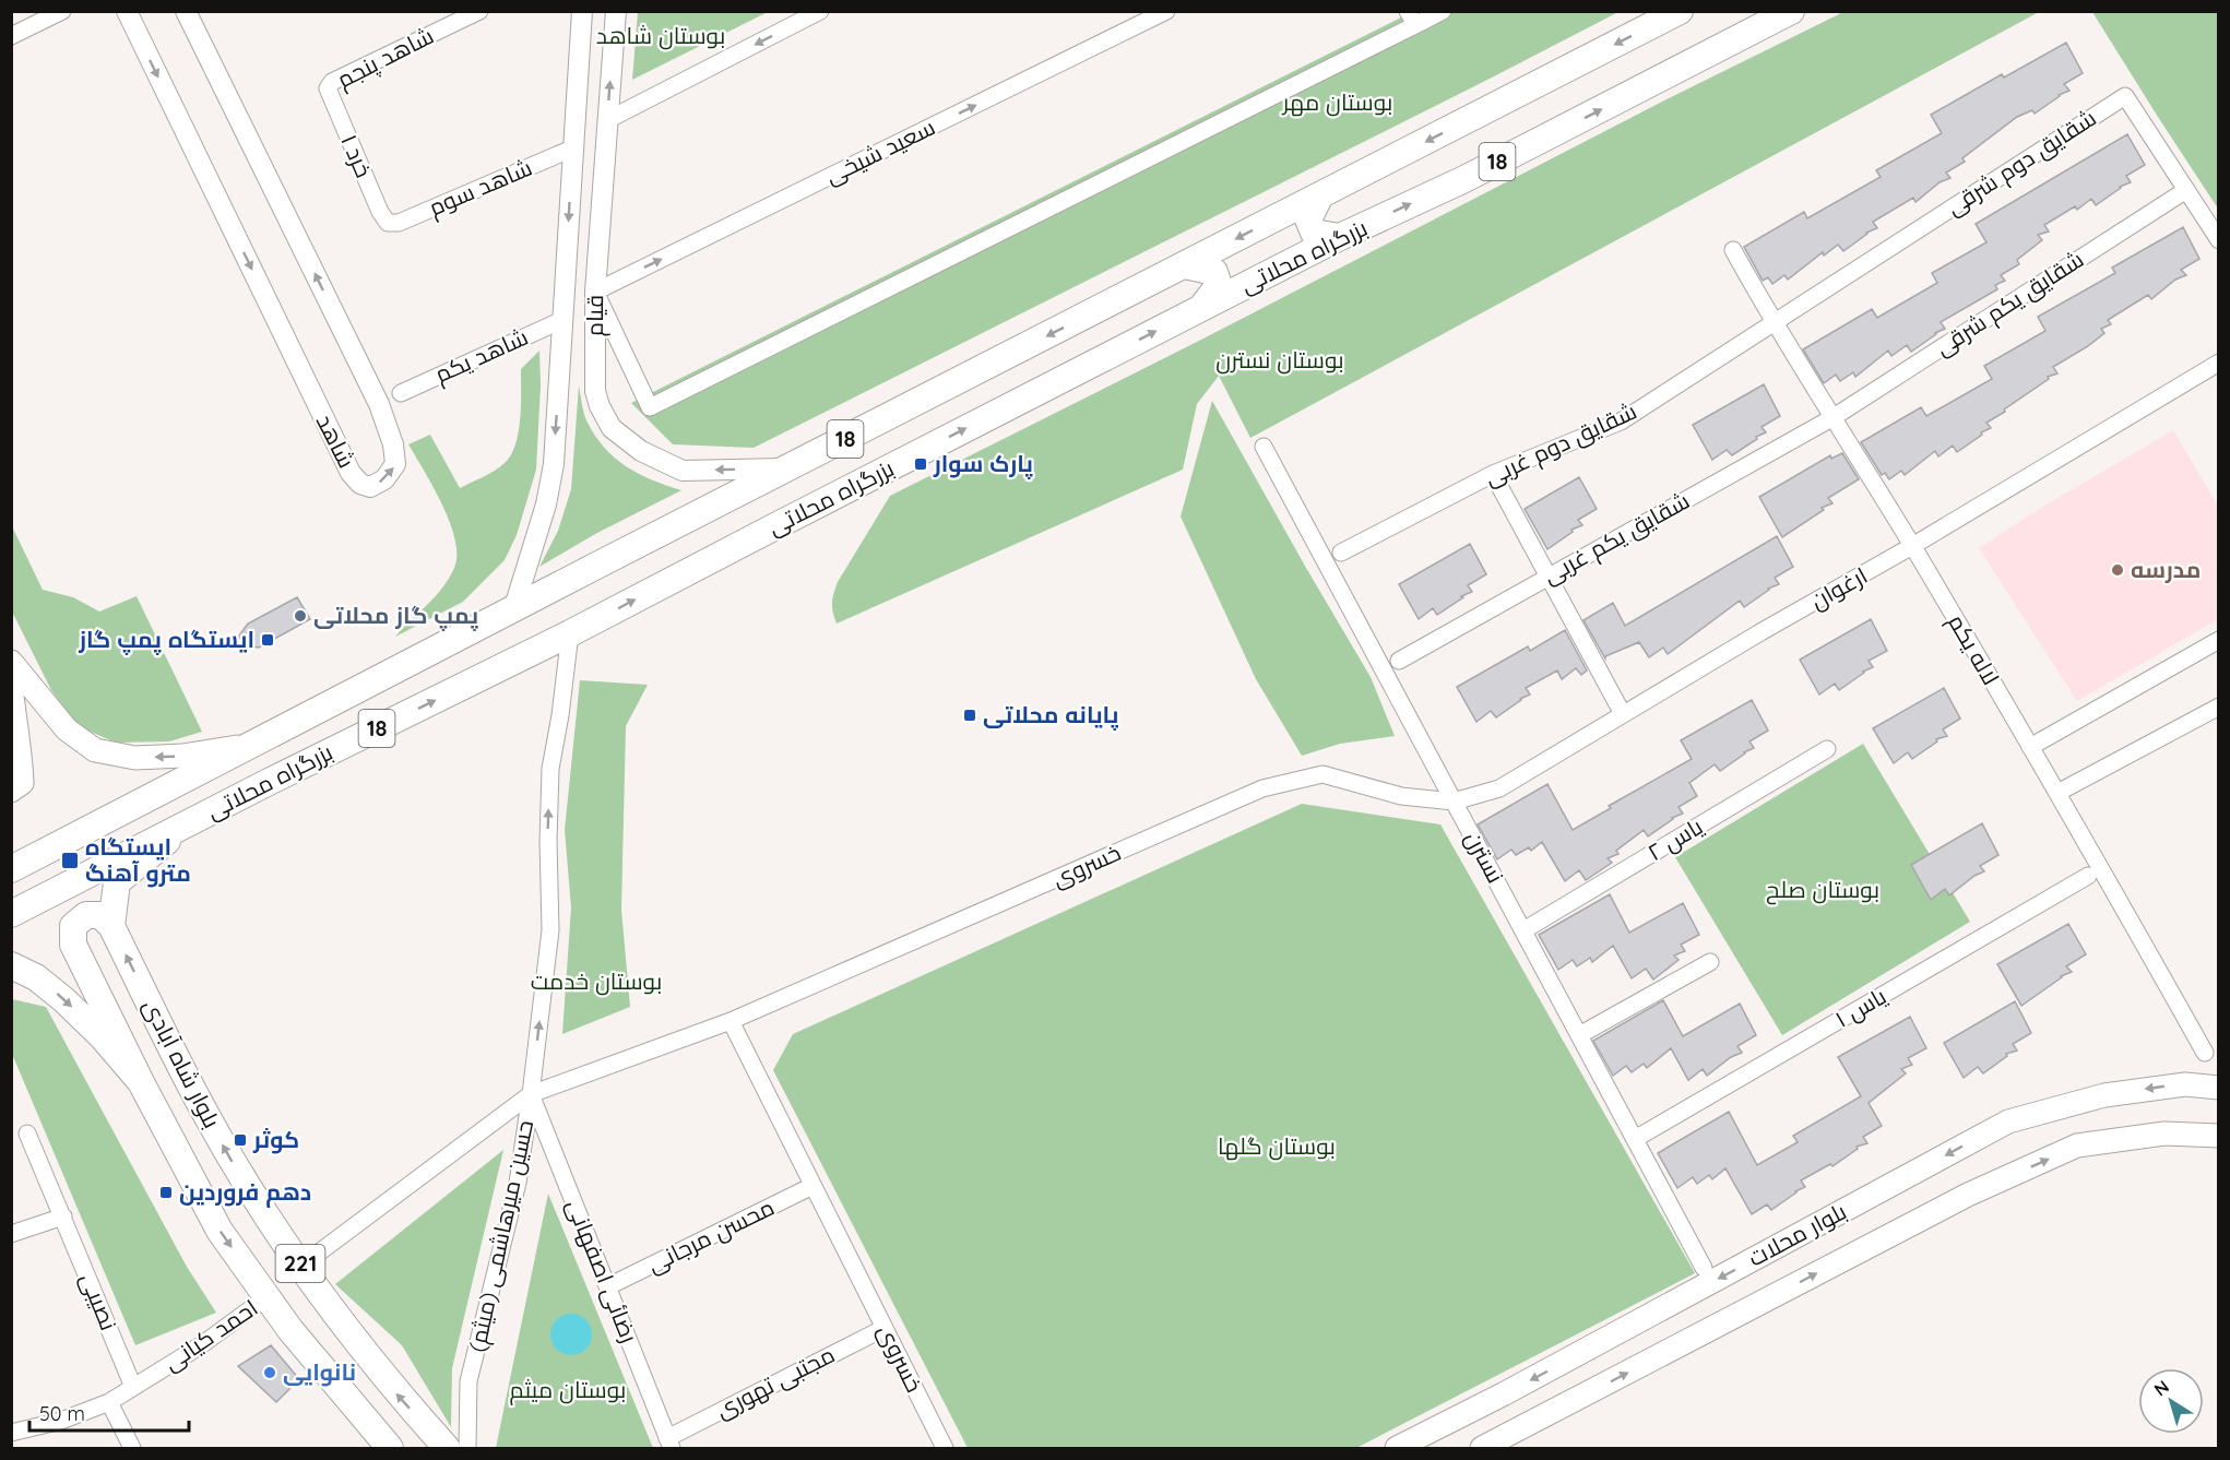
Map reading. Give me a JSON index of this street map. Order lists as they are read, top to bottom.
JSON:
{
  "streets": {
    "main road": [
      "18",
      "بزرگراه محلاتی",
      "بلوار شاه آبادی",
      "بلوار محلات",
      "221"
    ],
    "street": [
      "شاهد پنجم",
      "سعید شیخی",
      "خرد ۱",
      "شقایق دوم شرقی",
      "شاهد سوم",
      "شقایق یکم شرقی",
      "قیام",
      "شاهد یکم",
      "شاهد",
      "شقایق دوم غربی",
      "شقایق یکم غربی",
      "ارغوان",
      "لاله یکم",
      "یاس ۲",
      "نسترن",
      "خسروی",
      "یاس ۱",
      "حسین میرهاشمی (میثم)",
      "محسن مرجانی",
      "رضائی اصفهانی",
      "نصیبی",
      "احمد کیانی",
      "مجتبی تهوری"
    ]
  },
  "crossings": [
    ["شاهد پنجم", "خرد ۱"],
    ["سعید شیخی", "قیام"],
    ["خرد ۱", "شاهد سوم"],
    ["شقایق دوم شرقی", "شقایق یکم شرقی"],
    ["شقایق دوم شرقی", "شقایق دوم غربی"],
    ["شقایق دوم شرقی", "لاله یکم"],
    ["شاهد سوم", "قیام"],
    ["بزرگراه محلاتی", "قیام"],
    ["بزرگراه محلاتی", "حسین میرهاشمی (میثم)"],
    ["شقایق یکم شرقی", "شقایق یکم غربی"],
    ["شقایق یکم شرقی", "لاله یکم"],
    ["قیام", "شاهد یکم"],
    ["شقایق دوم غربی", "لاله یکم"],
    ["شقایق یکم غربی", "لاله یکم"],
    ["ارغوان", "لاله یکم"],
    ["ارغوان", "نسترن"],
    ["ارغوان", "خسروی"],
    ["یاس ۲", "نسترن"],
    ["نسترن", "خسروی"],
    ["نسترن", "یاس ۱"],
    ["خسروی", "بلوار شاه آبادی"],
    ["خسروی", "حسین میرهاشمی (میثم)"],
    ["خسروی", "محسن مرجانی"],
    ["خسروی", "رضائی اصفهانی"],
    ["خسروی", "مجتبی تهوری"],
    ["بلوار شاه آبادی", "221"],
    ["بلوار شاه آبادی", "احمد کیانی"],
    ["حسین میرهاشمی (میثم)", "رضائی اصفهانی"],
    ["محسن مرجانی", "رضائی اصفهانی"],
    ["رضائی اصفهانی", "مجتبی تهوری"],
    ["نصیبی", "احمد کیانی"]
  ],
  "one_way": ["سعید شیخی", "حسین میرهاشمی (میثم)"],
  "parks": [
    "بوستان شاهد",
    "بوستان مهر",
    "بوستان نسترن",
    "بوستان صلح",
    "بوستان خدمت",
    "بوستان گلها",
    "بوستان میثم"
  ],
  "places": {
    "transit": [
      "پارک سوار",
      "ایستگاه پمپ گاز",
      "پایانه محلاتی",
      "ایستگاه مترو آهنگ",
      "کوثر",
      "دهم فروردین"
    ],
    "other": ["مدرسه", "پمپ گاز محلاتی", "نانوایی"]
  },
  "scale_bar": "50 m",
  "north": "top left"
}
